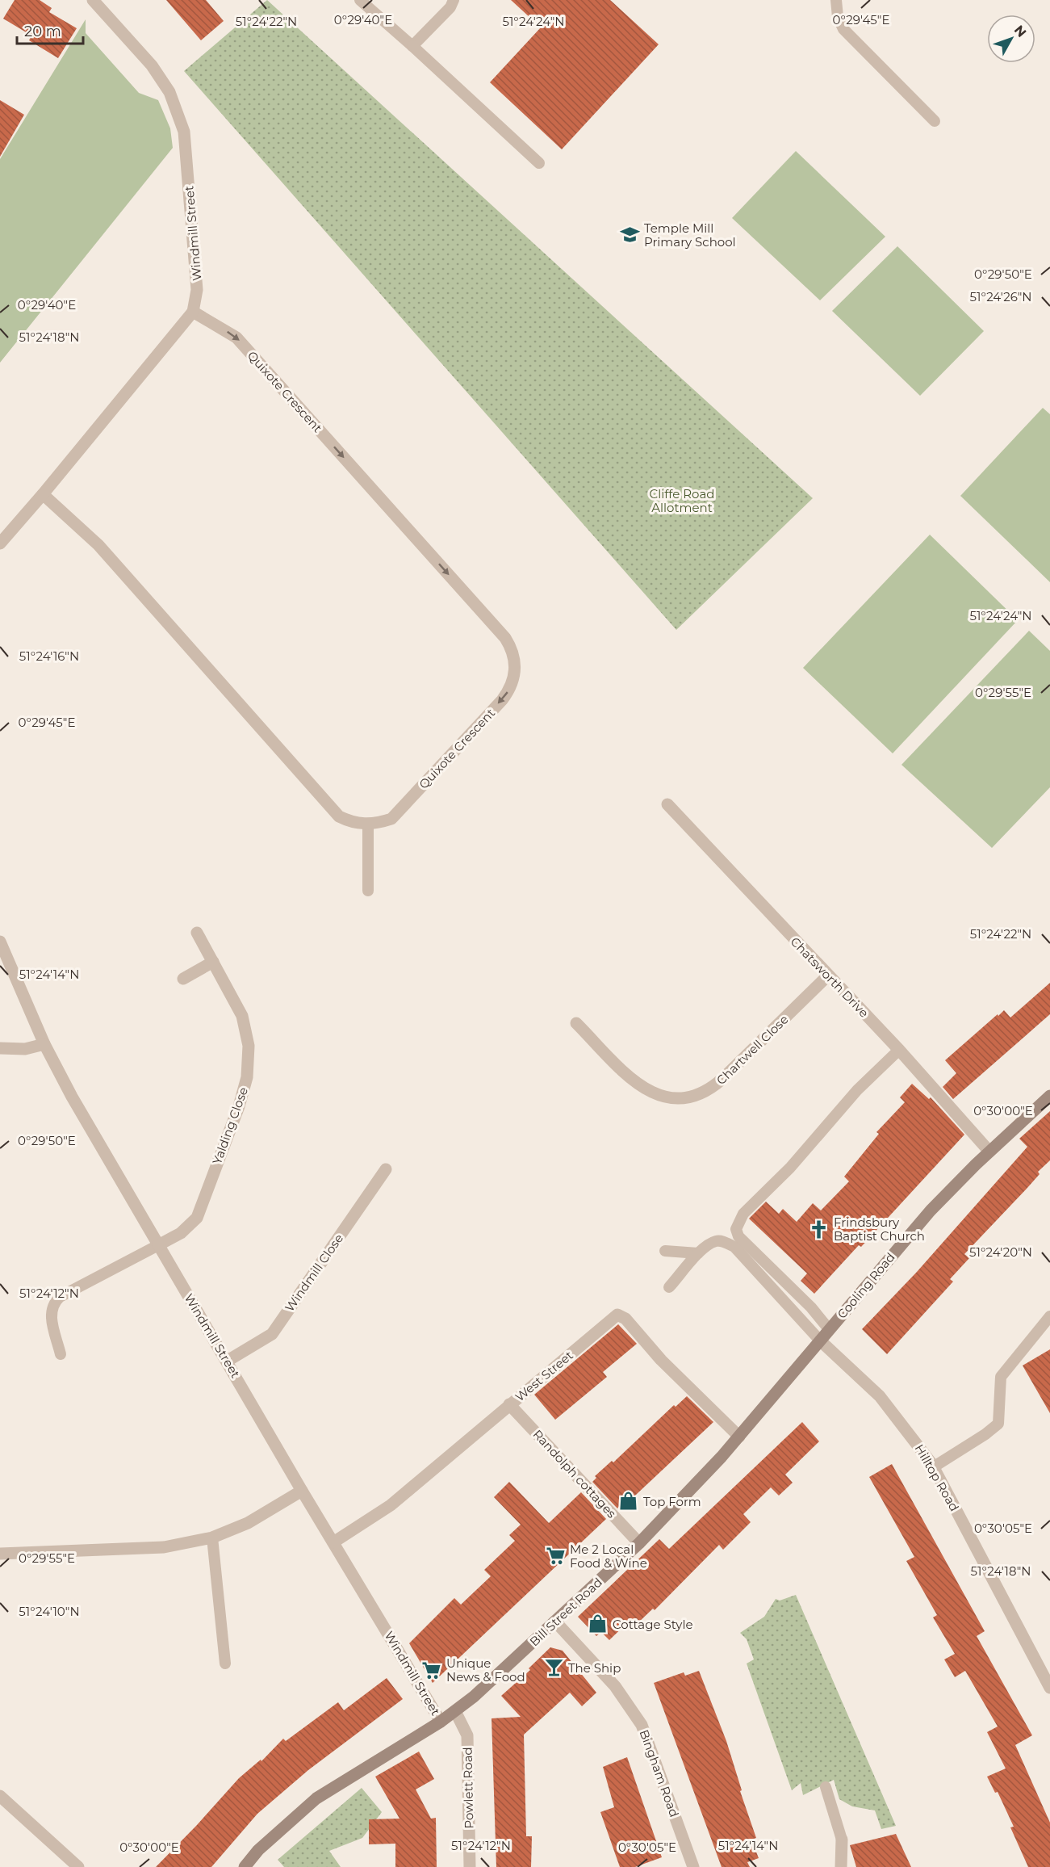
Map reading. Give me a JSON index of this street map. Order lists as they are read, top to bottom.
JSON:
{
  "streets": {
    "main road": ["Cooling Road", "Bill Street Road"],
    "street": [
      "Windmill Street",
      "Quixote Crescent",
      "Chatsworth Drive",
      "Chartwell Close",
      "Yalding Close",
      "Windmill Close",
      "West Street",
      "Randolph cottages",
      "Hilltop Road",
      "Bingham Road",
      "Powlett Road"
    ]
  },
  "crossings": [
    ["Windmill Street", "Quixote Crescent"],
    ["Windmill Street", "Yalding Close"],
    ["Windmill Street", "Windmill Close"],
    ["Windmill Street", "West Street"],
    ["Windmill Street", "Bill Street Road"],
    ["Chatsworth Drive", "Chartwell Close"],
    ["Chatsworth Drive", "Cooling Road"],
    ["Cooling Road", "Hilltop Road"],
    ["Cooling Road", "Bill Street Road"],
    ["West Street", "Randolph cottages"],
    ["West Street", "Bill Street Road"],
    ["Randolph cottages", "Bill Street Road"],
    ["Bill Street Road", "Bingham Road"],
    ["Bill Street Road", "Powlett Road"]
  ],
  "parks": ["Cliffe Road Allotment"],
  "places": {
    "school or university": ["Temple Mill Primary School"],
    "church": ["Frindsbury Baptist Church"],
    "shop": ["Top Form", "Cottage Style"],
    "supermarket": ["Me 2 Local Food & Wine", "Unique News & Food"],
    "bar": ["The Ship"]
  },
  "scale_bar": "20 m",
  "north": "top right",
  "coordinates": [
    "0°29'40\"E",
    "0°29'45\"E",
    "51°24'22\"N",
    "51°24'24\"N",
    "0°29'50\"E",
    "51°24'26\"N",
    "51°24'18\"N",
    "51°24'16\"N",
    "0°29'55\"E",
    "51°24'14\"N",
    "0°30'00\"E",
    "51°24'20\"N",
    "51°24'12\"N",
    "0°30'05\"E",
    "51°24'10\"N"
  ]
}
